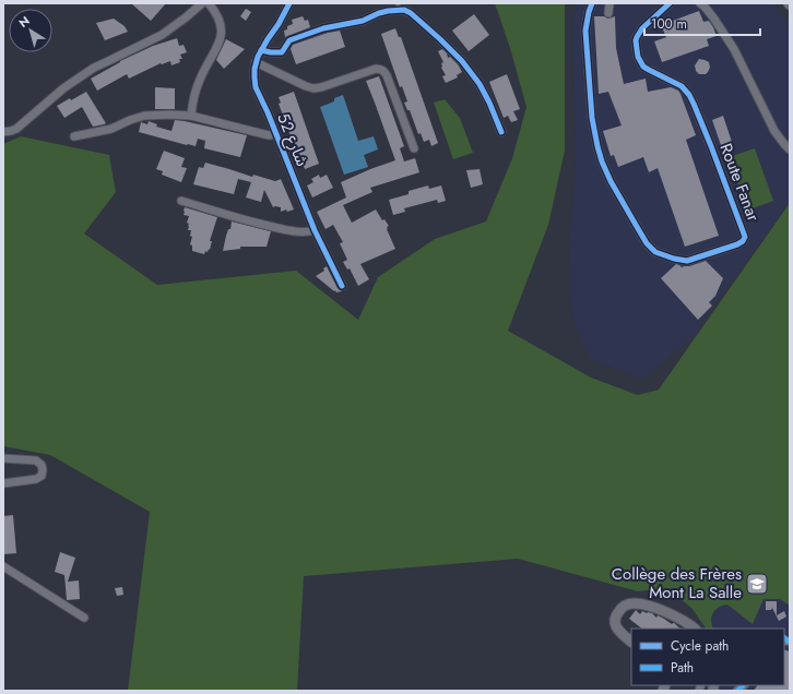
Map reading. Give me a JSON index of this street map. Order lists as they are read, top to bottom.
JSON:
{
  "streets": {
    "street": ["شارع 52", "Route Fanar"]
  },
  "places": {
    "school or university": ["Collège des Frères Mont La Salle"]
  },
  "legend": ["Cycle path", "Path"],
  "scale_bar": "100 m",
  "north": "top left"
}
